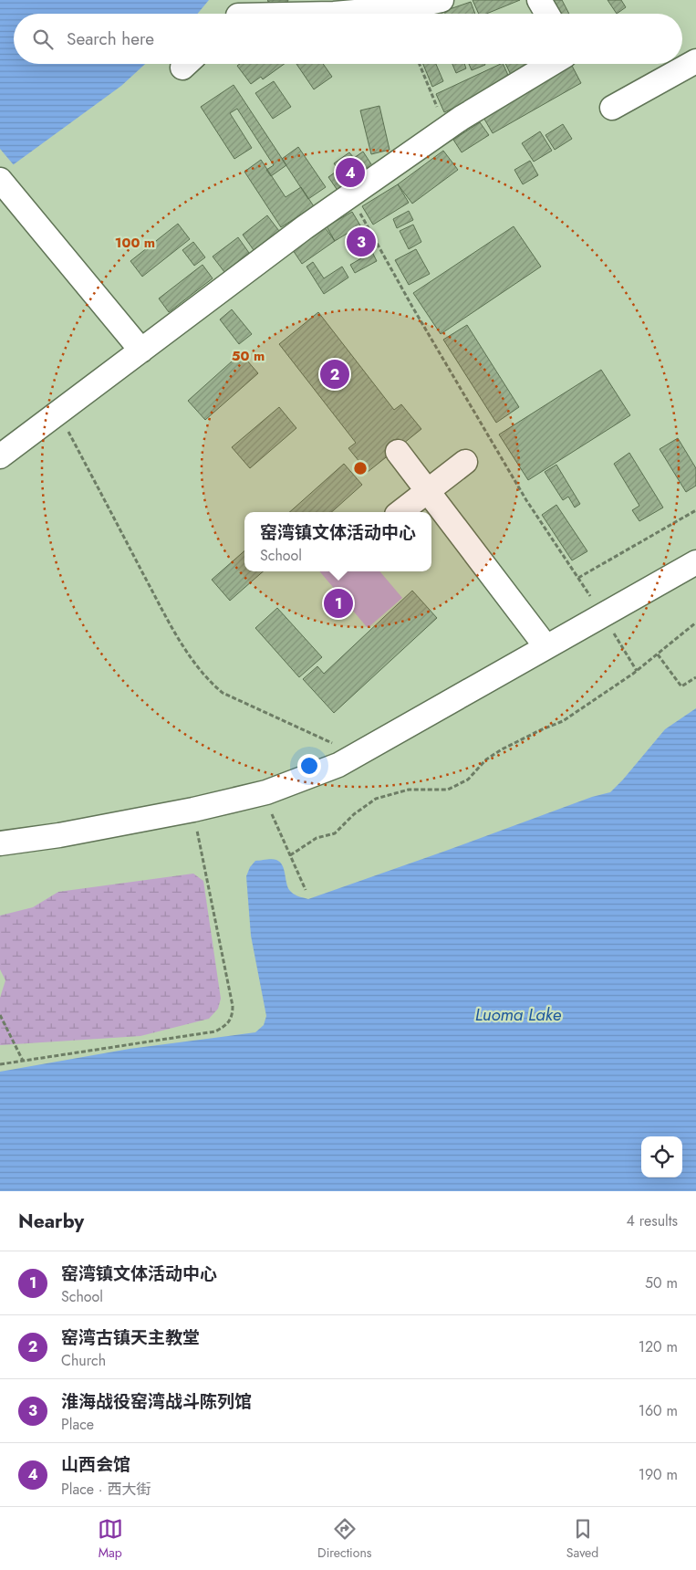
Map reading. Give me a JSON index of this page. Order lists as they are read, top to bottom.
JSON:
{
  "water": ["Luoma Lake"],
  "page": {
    "search": "Search here",
    "pins": [
      "4",
      "3",
      "2",
      "1"
    ],
    "popup": ["窑湾镇文体活动中心", "School"],
    "heading": ["Nearby", "4 results"],
    "list": [
      {
        "mark": "1",
        "name": "窑湾镇文体活动中心",
        "note": "School",
        "value": "50 m"
      },
      {
        "mark": "2",
        "name": "窑湾古镇天主教堂",
        "note": "Church",
        "value": "120 m"
      },
      {
        "mark": "3",
        "name": "淮海战役窑湾战斗陈列馆",
        "note": "Place",
        "value": "160 m"
      },
      {
        "mark": "4",
        "name": "山西会馆",
        "note": "Place · 西大街",
        "value": "190 m"
      }
    ],
    "nav": ["Map", "Directions", "Saved"]
  },
  "rings": ["100 m", "50 m"]
}
